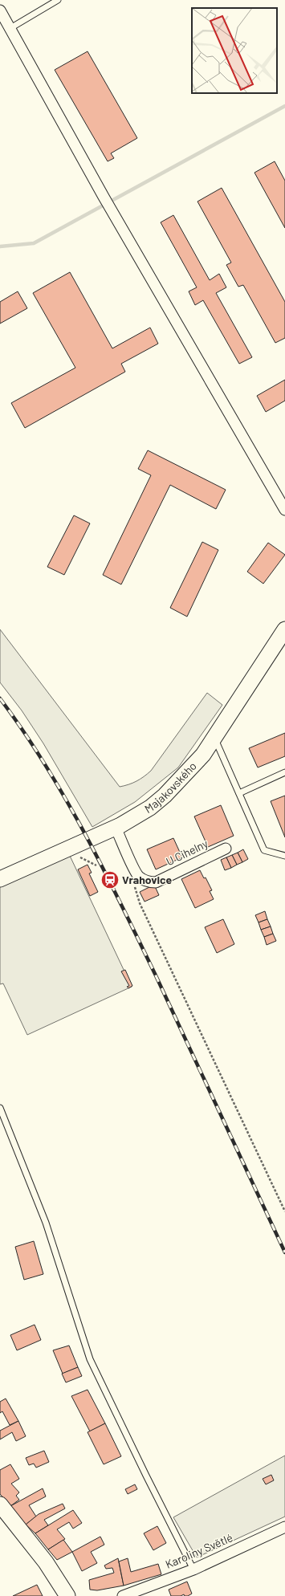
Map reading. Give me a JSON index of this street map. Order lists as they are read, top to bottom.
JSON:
{
  "streets": {
    "street": ["Majakovského", "U Cihelny", "Karoliny Světlé"]
  },
  "places": {
    "station": ["Vrahovice"]
  }
}
